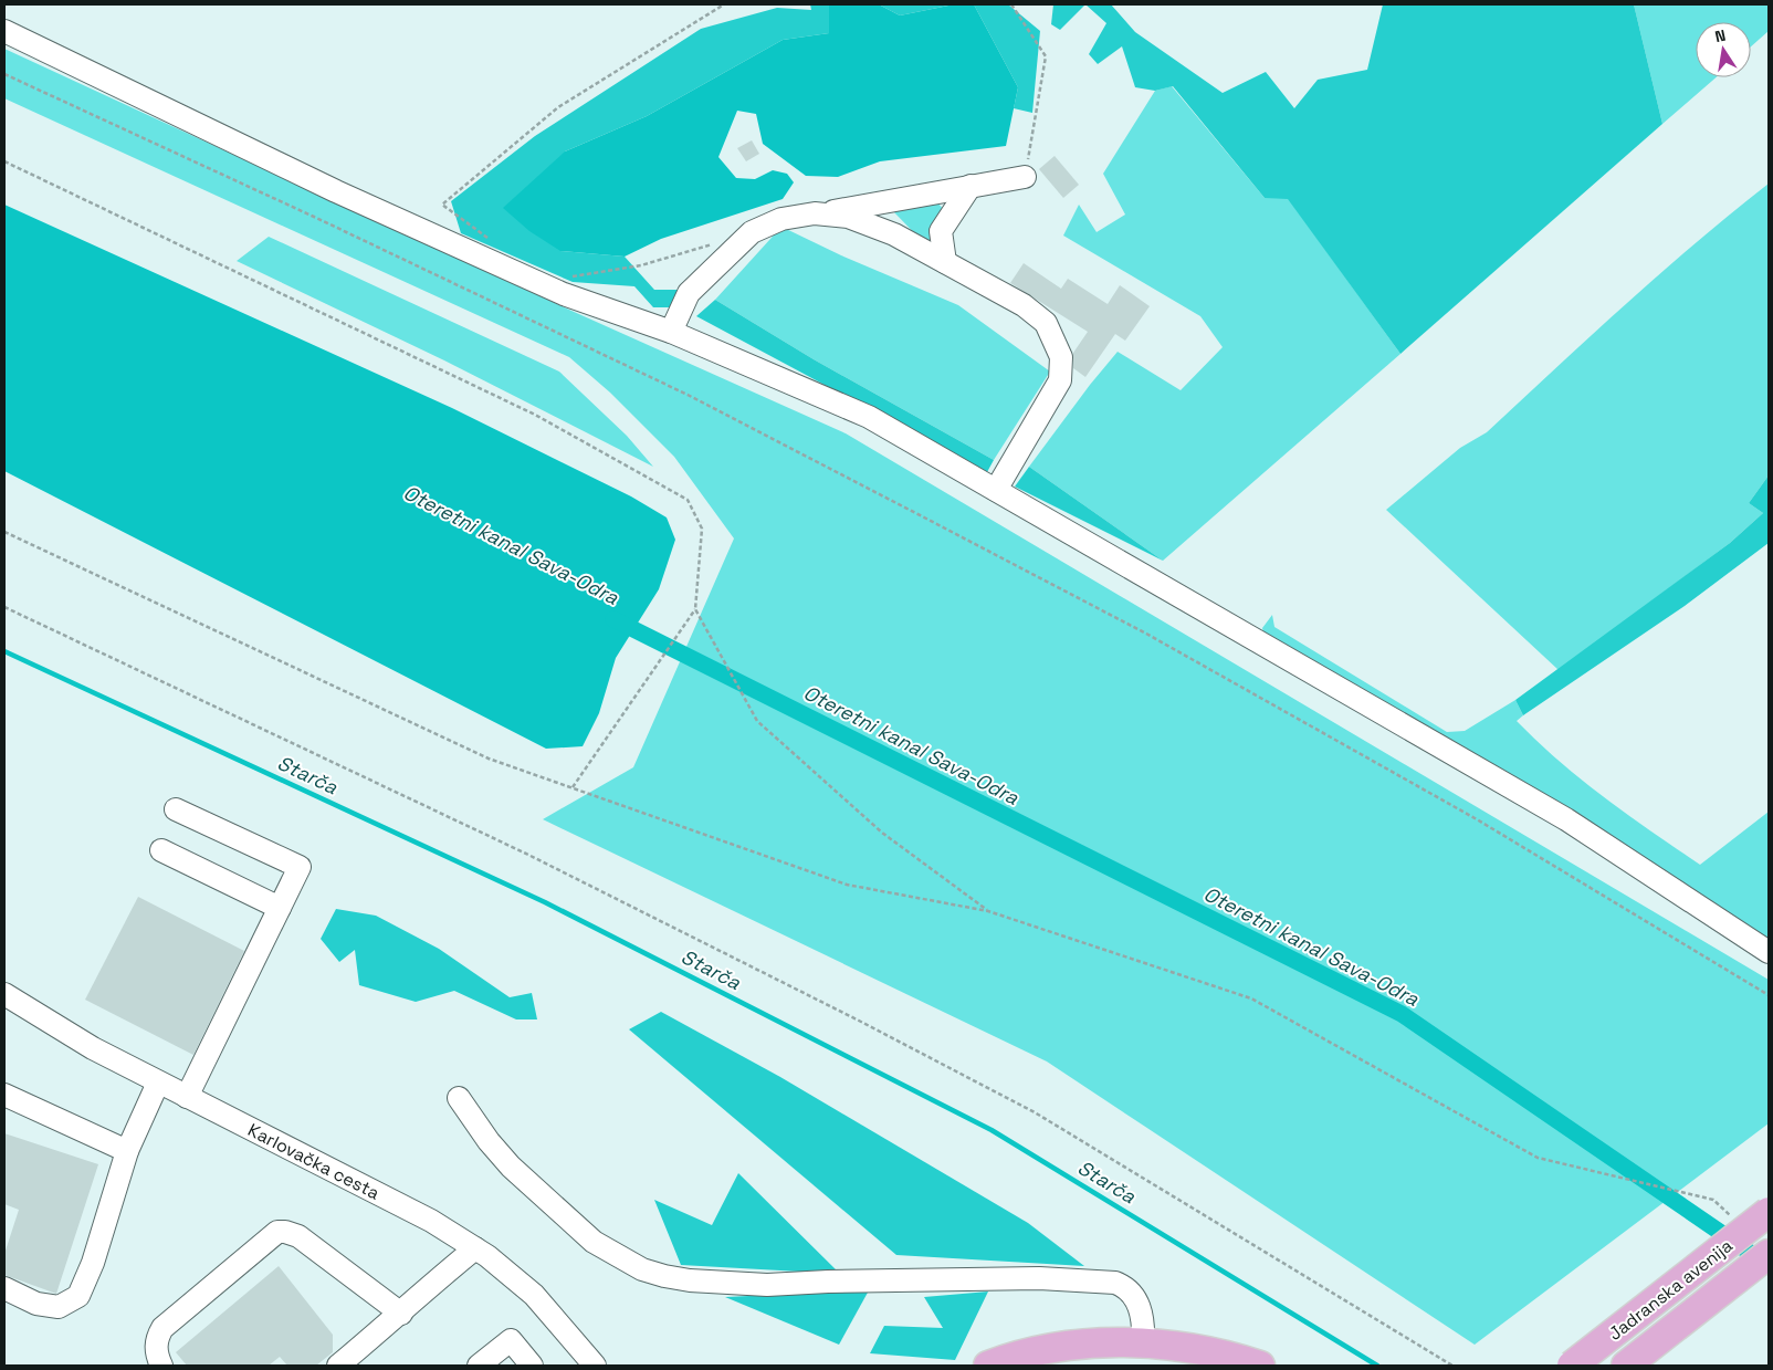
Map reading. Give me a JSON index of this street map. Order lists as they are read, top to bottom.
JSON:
{
  "streets": {
    "main road": ["Jadranska avenija"],
    "street": ["Karlovačka cesta"]
  },
  "water": ["Oteretni kanal Sava-Odra", "Starča"],
  "north": "top"
}
